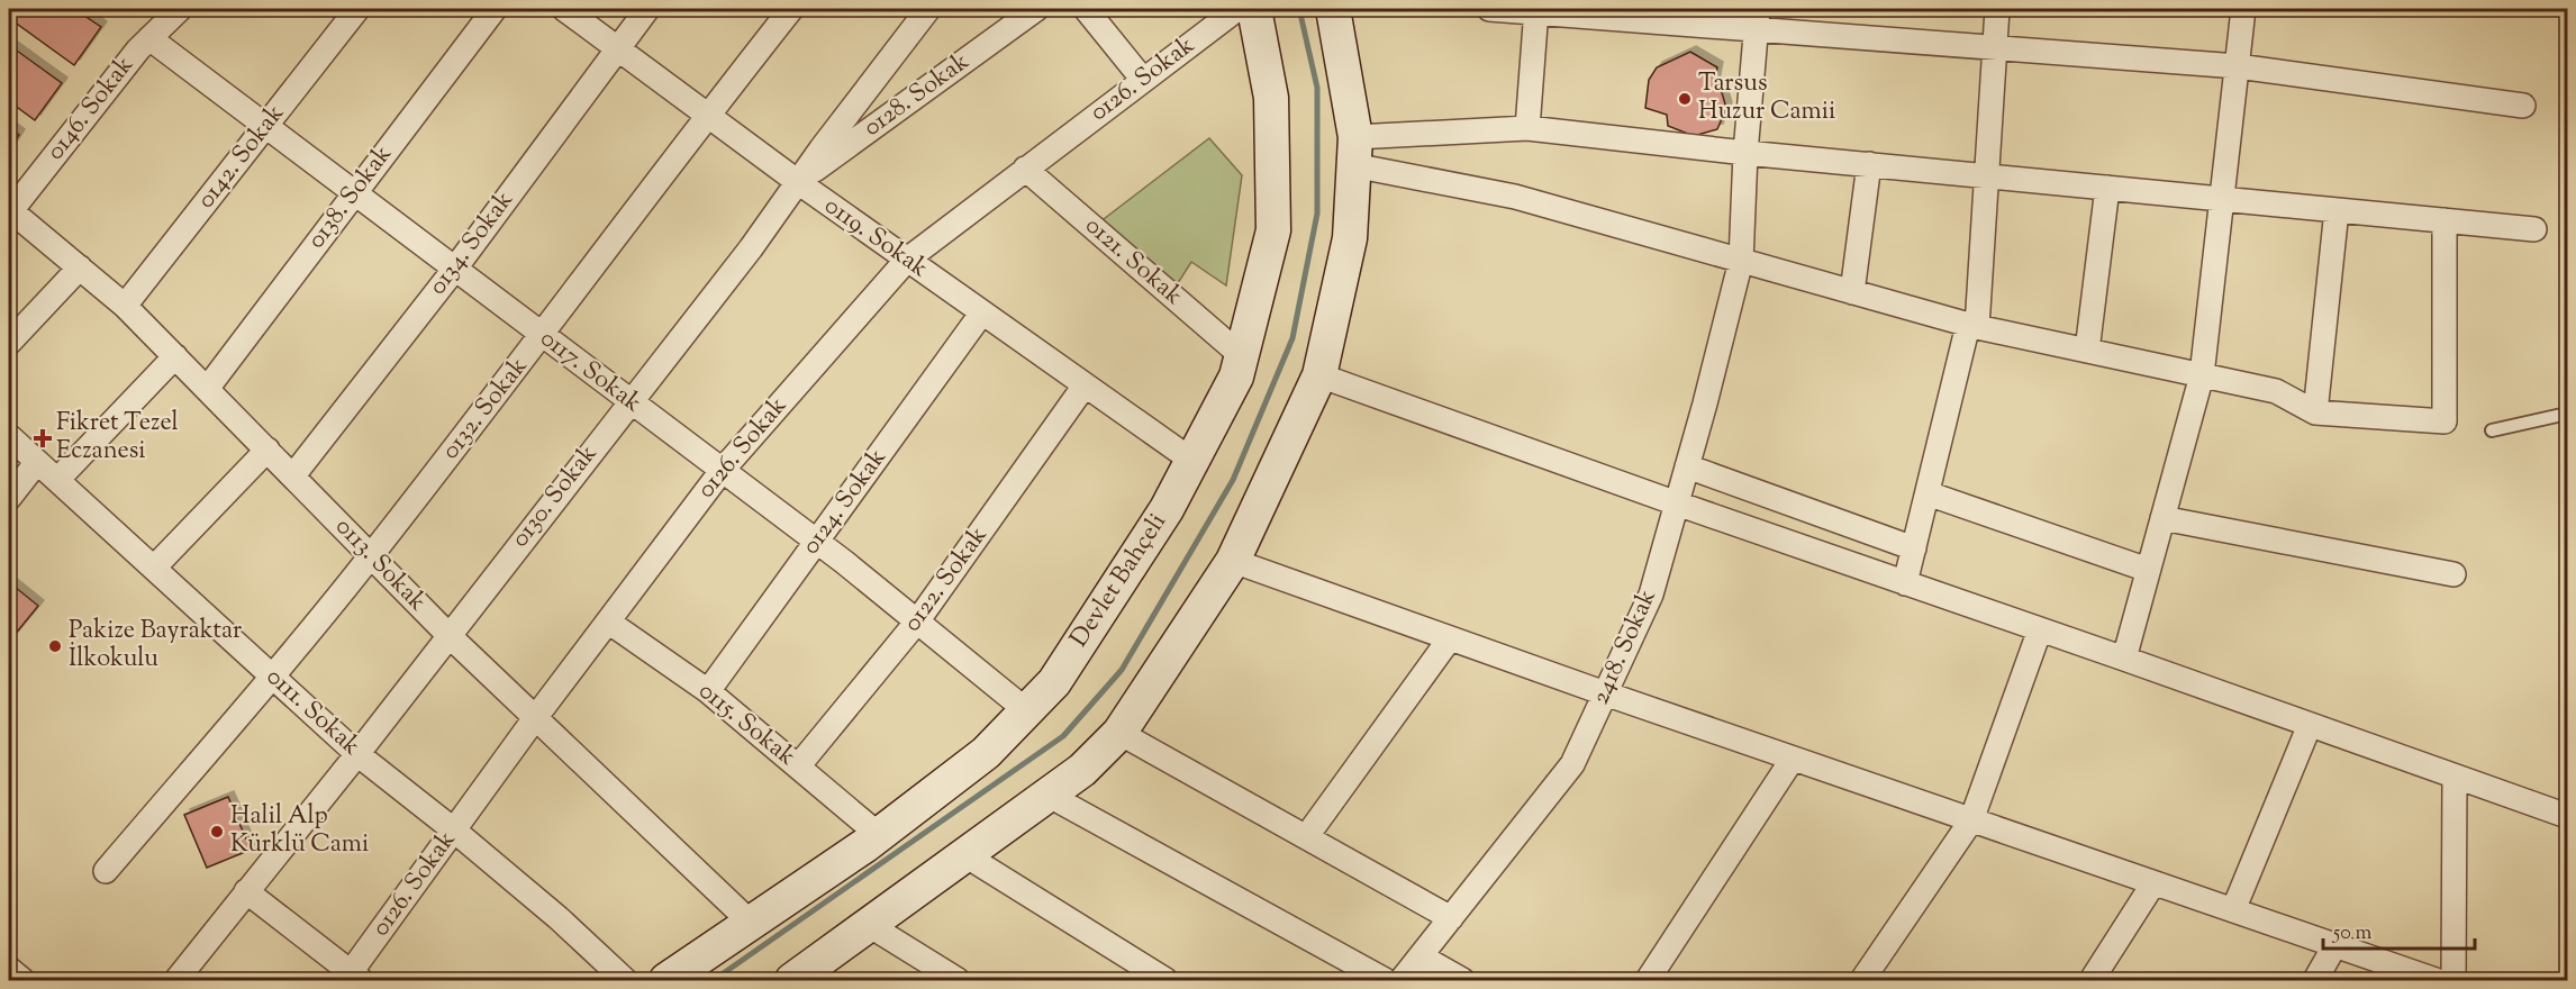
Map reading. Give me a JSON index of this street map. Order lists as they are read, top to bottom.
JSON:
{
  "streets": {
    "street": [
      "0126. Sokak",
      "0128. Sokak",
      "0146. Sokak",
      "0142. Sokak",
      "0138. Sokak",
      "0119. Sokak",
      "0134. Sokak",
      "0121. Sokak",
      "0117. Sokak",
      "0132. Sokak",
      "0130. Sokak",
      "0124. Sokak",
      "0113. Sokak",
      "0122. Sokak",
      "Devlet Bahçeli",
      "2418. Sokak",
      "0111. Sokak",
      "0115. Sokak"
    ]
  },
  "crossings": [
    ["0126. Sokak", "0119. Sokak"],
    ["0126. Sokak", "0121. Sokak"],
    ["0126. Sokak", "0117. Sokak"],
    ["0126. Sokak", "0113. Sokak"],
    ["0126. Sokak", "0111. Sokak"],
    ["0126. Sokak", "0115. Sokak"],
    ["0128. Sokak", "0119. Sokak"],
    ["0128. Sokak", "0130. Sokak"],
    ["0146. Sokak", "0117. Sokak"],
    ["0146. Sokak", "0113. Sokak"],
    ["0142. Sokak", "0117. Sokak"],
    ["0142. Sokak", "0113. Sokak"],
    ["0138. Sokak", "0117. Sokak"],
    ["0138. Sokak", "0113. Sokak"],
    ["0119. Sokak", "0134. Sokak"],
    ["0119. Sokak", "0132. Sokak"],
    ["0119. Sokak", "0130. Sokak"],
    ["0119. Sokak", "0124. Sokak"],
    ["0119. Sokak", "0122. Sokak"],
    ["0119. Sokak", "Devlet Bahçeli"],
    ["0134. Sokak", "0117. Sokak"],
    ["0134. Sokak", "0113. Sokak"],
    ["0121. Sokak", "Devlet Bahçeli"],
    ["0117. Sokak", "0132. Sokak"],
    ["0117. Sokak", "0130. Sokak"],
    ["0117. Sokak", "0124. Sokak"],
    ["0117. Sokak", "0122. Sokak"],
    ["0117. Sokak", "Devlet Bahçeli"],
    ["0132. Sokak", "0113. Sokak"],
    ["0132. Sokak", "0111. Sokak"],
    ["0130. Sokak", "0113. Sokak"],
    ["0130. Sokak", "0111. Sokak"],
    ["0124. Sokak", "0115. Sokak"],
    ["0113. Sokak", "Devlet Bahçeli"],
    ["0122. Sokak", "0115. Sokak"],
    ["Devlet Bahçeli", "0115. Sokak"]
  ],
  "places": {
    "other": ["Tarsus Huzur Camii", "Pakize Bayraktar İlkokulu", "Halil Alp Kürklü Cami"],
    "health": ["Fikret Tezel Eczanesi"]
  },
  "scale_bar": "50 m"
}
